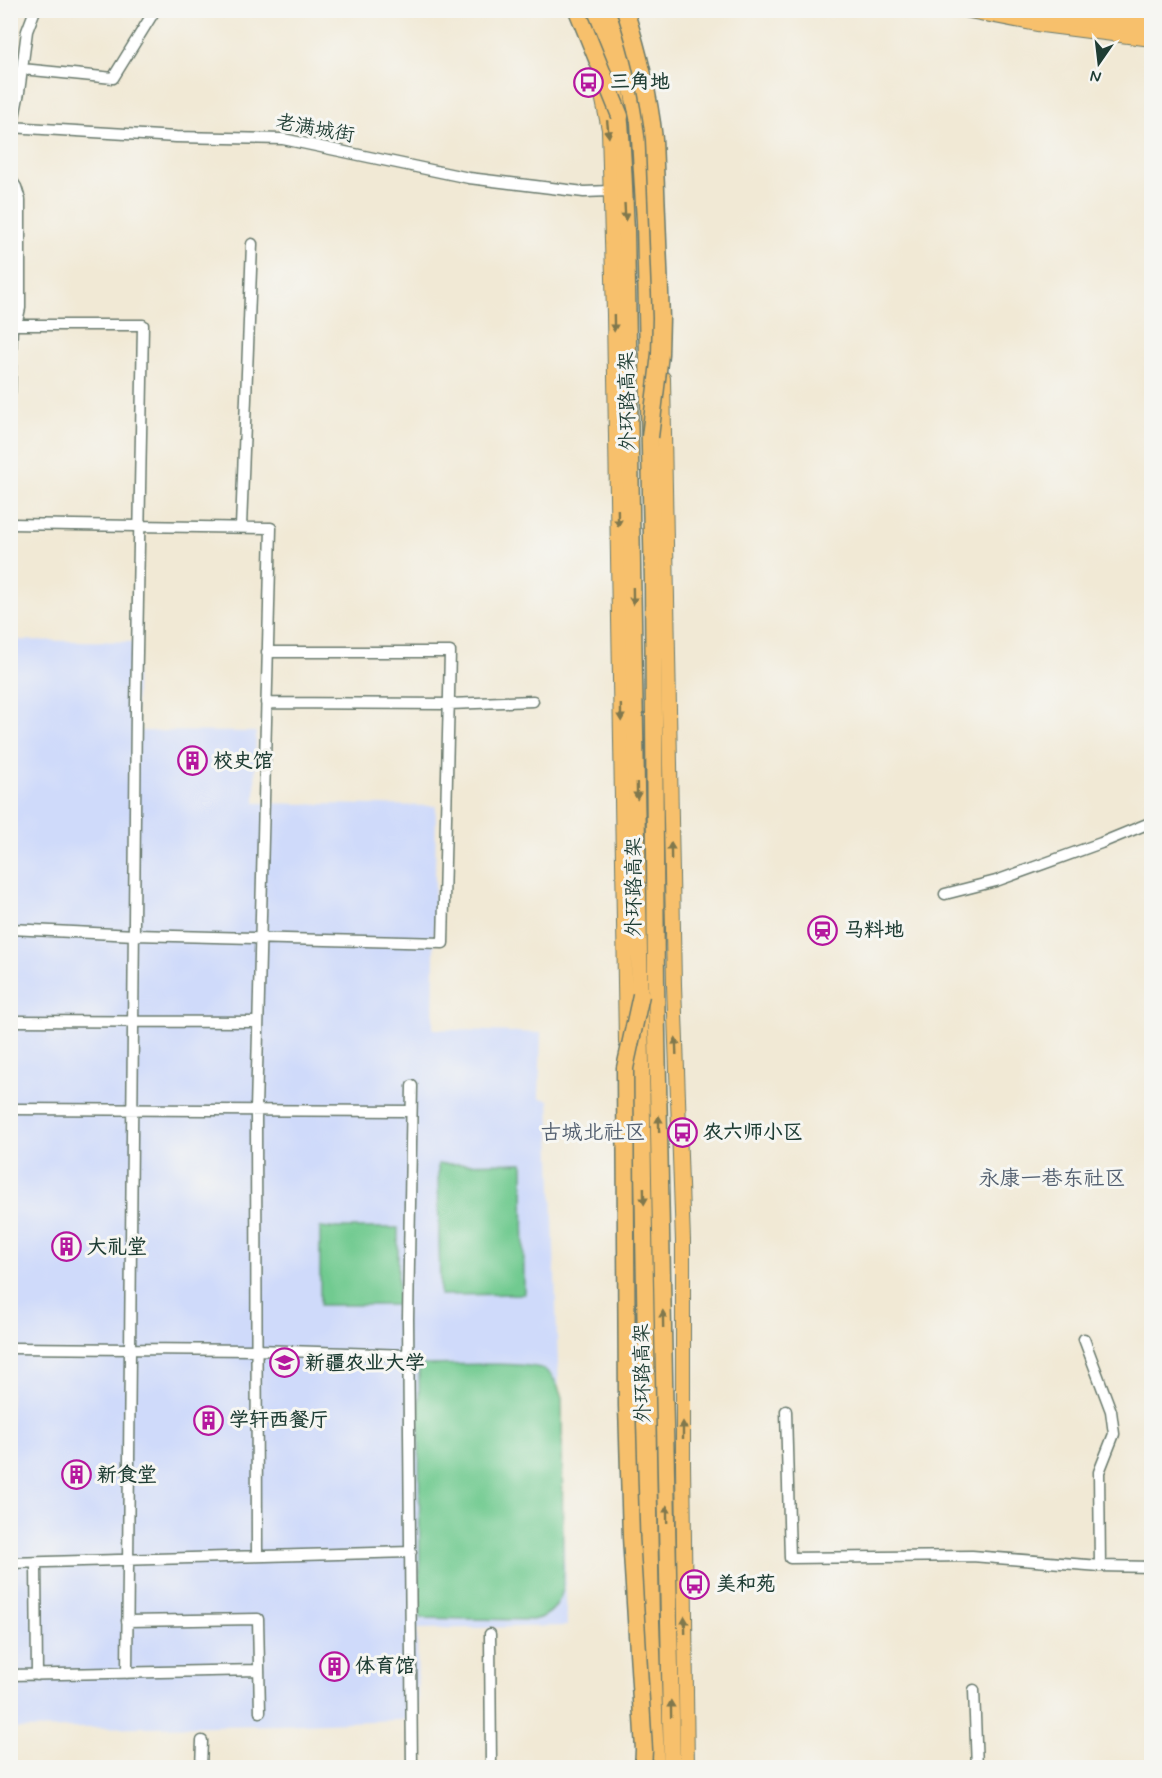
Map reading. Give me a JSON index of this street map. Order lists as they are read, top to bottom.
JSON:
{
  "streets": {
    "highway": ["外环路高架"],
    "street": ["老满城街"]
  },
  "districts": ["古城北社区", "永康一巷东社区"],
  "places": {
    "bus stop": ["三角地", "农六师小区", "美和苑"],
    "building": [
      "校史馆",
      "大礼堂",
      "学轩西餐厅",
      "新食堂",
      "体育馆"
    ],
    "station": ["马料地"],
    "school or university": ["新疆农业大学"]
  },
  "north": "bottom"
}
